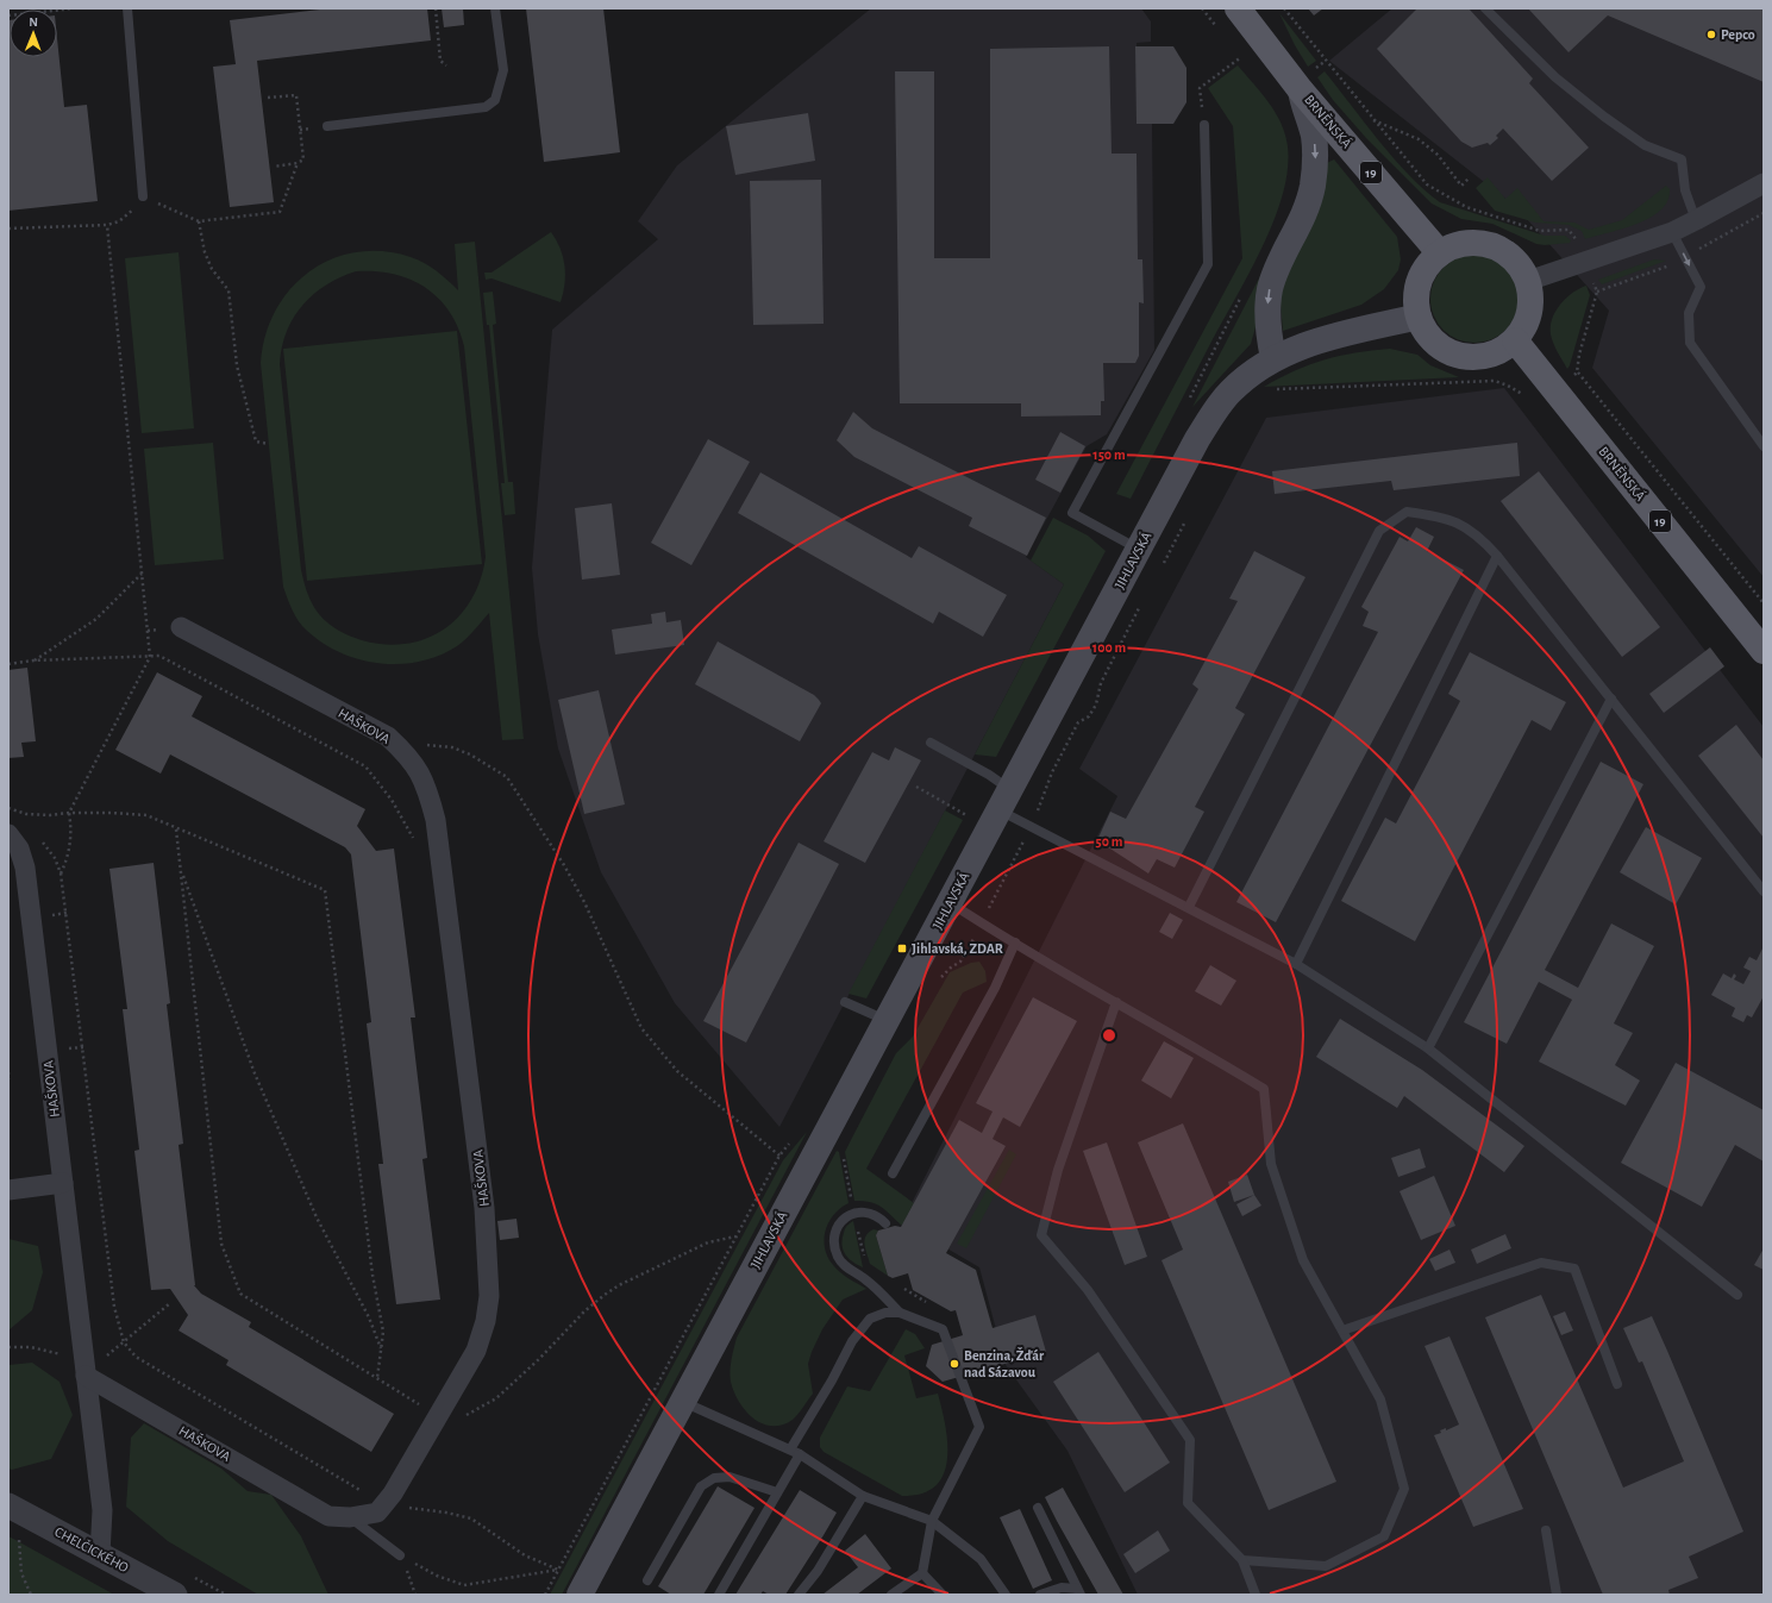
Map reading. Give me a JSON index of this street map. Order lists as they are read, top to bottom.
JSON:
{
  "streets": {
    "main road": ["BRNĚNSKÁ", "19", "JIHLAVSKÁ"],
    "street": ["HAŠKOVA", "CHELČICKÉHO"]
  },
  "crossings": [
    ["BRNĚNSKÁ", "JIHLAVSKÁ"],
    ["HAŠKOVA", "CHELČICKÉHO"]
  ],
  "places": {
    "other": ["Pepco", "Benzina, Žďár nad Sázavou"],
    "transit": ["Jihlavská, ZDAR"]
  },
  "north": "top",
  "rings": ["150 m", "100 m", "50 m"]
}
